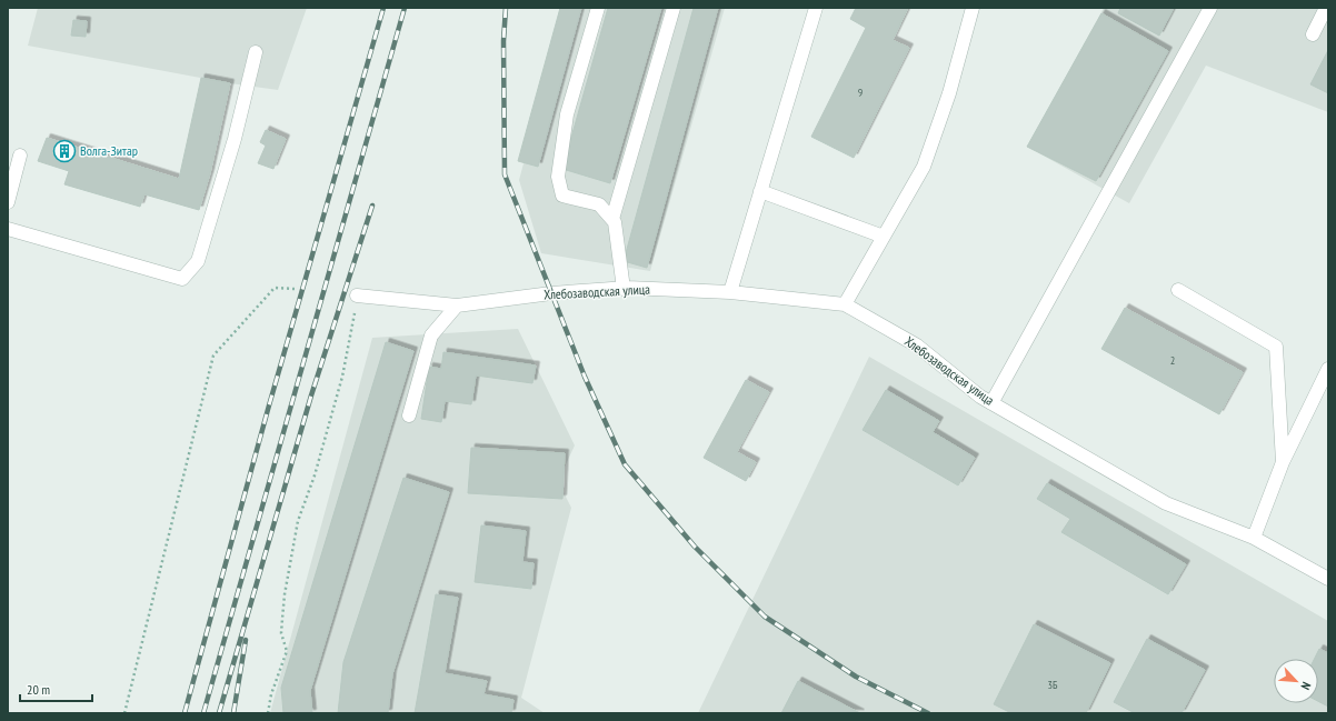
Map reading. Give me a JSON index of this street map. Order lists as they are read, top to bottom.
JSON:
{
  "streets": {
    "street": ["Хлебозаводская улица"]
  },
  "places": {
    "building": ["Волга-Зитар"]
  },
  "house_numbers": ["9", "2", "3Б"],
  "scale_bar": "20 m",
  "north": "bottom right"
}
